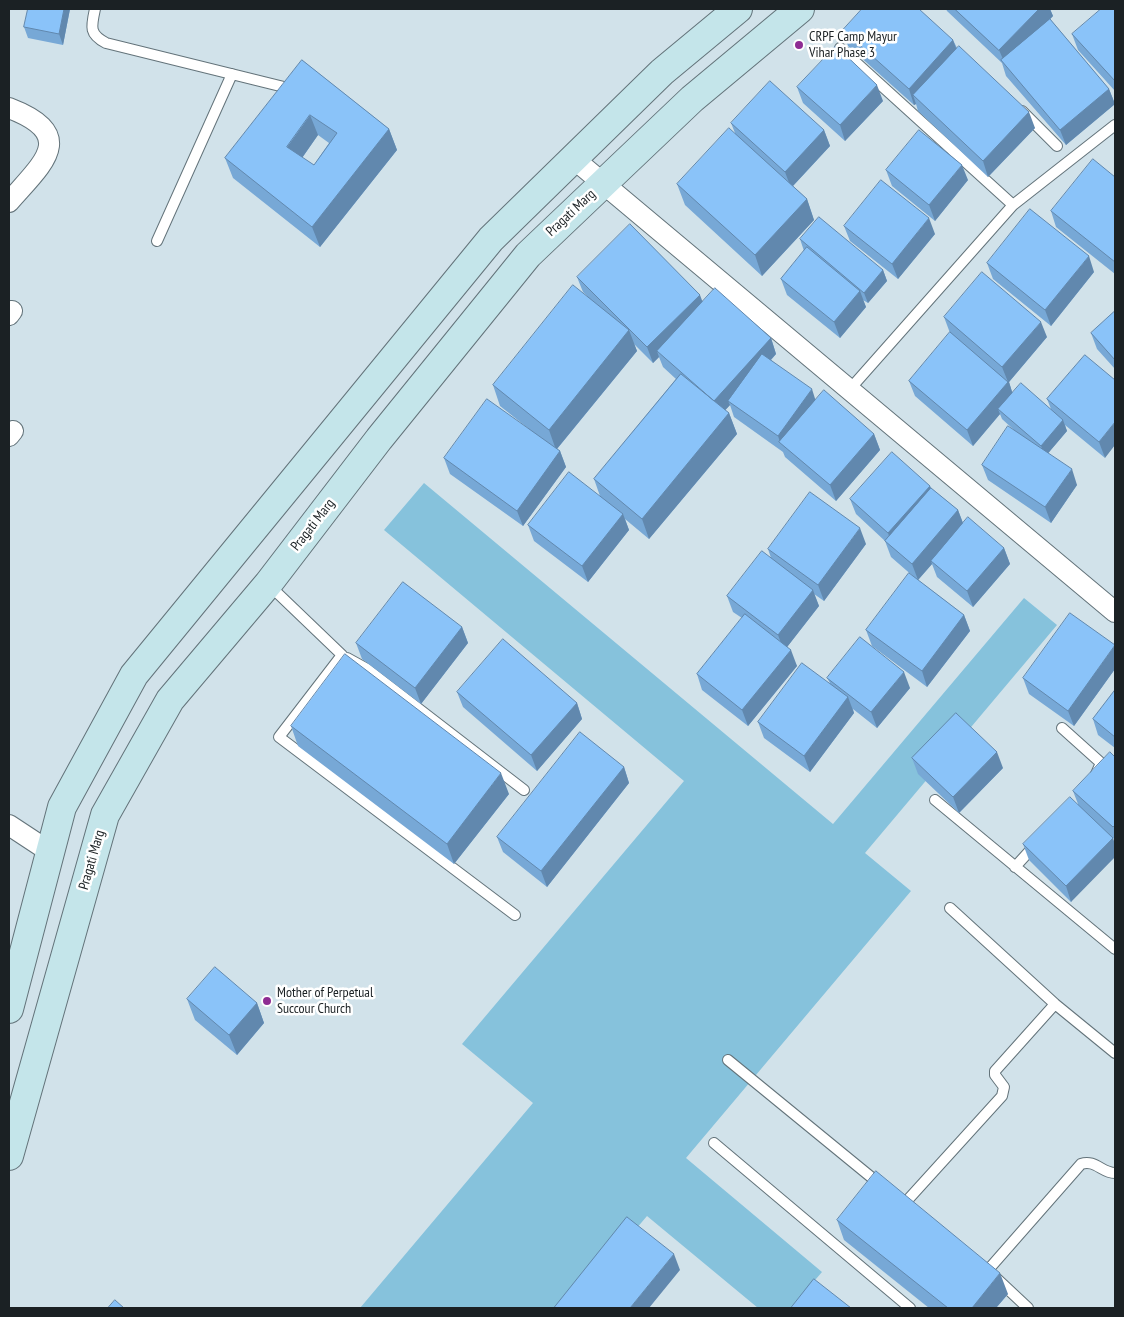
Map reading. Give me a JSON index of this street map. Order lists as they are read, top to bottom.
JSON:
{
  "streets": {
    "main road": ["Pragati Marg"]
  },
  "places": ["CRPF Camp Mayur Vihar Phase 3", "Mother of Perpetual Succour Church"]
}
